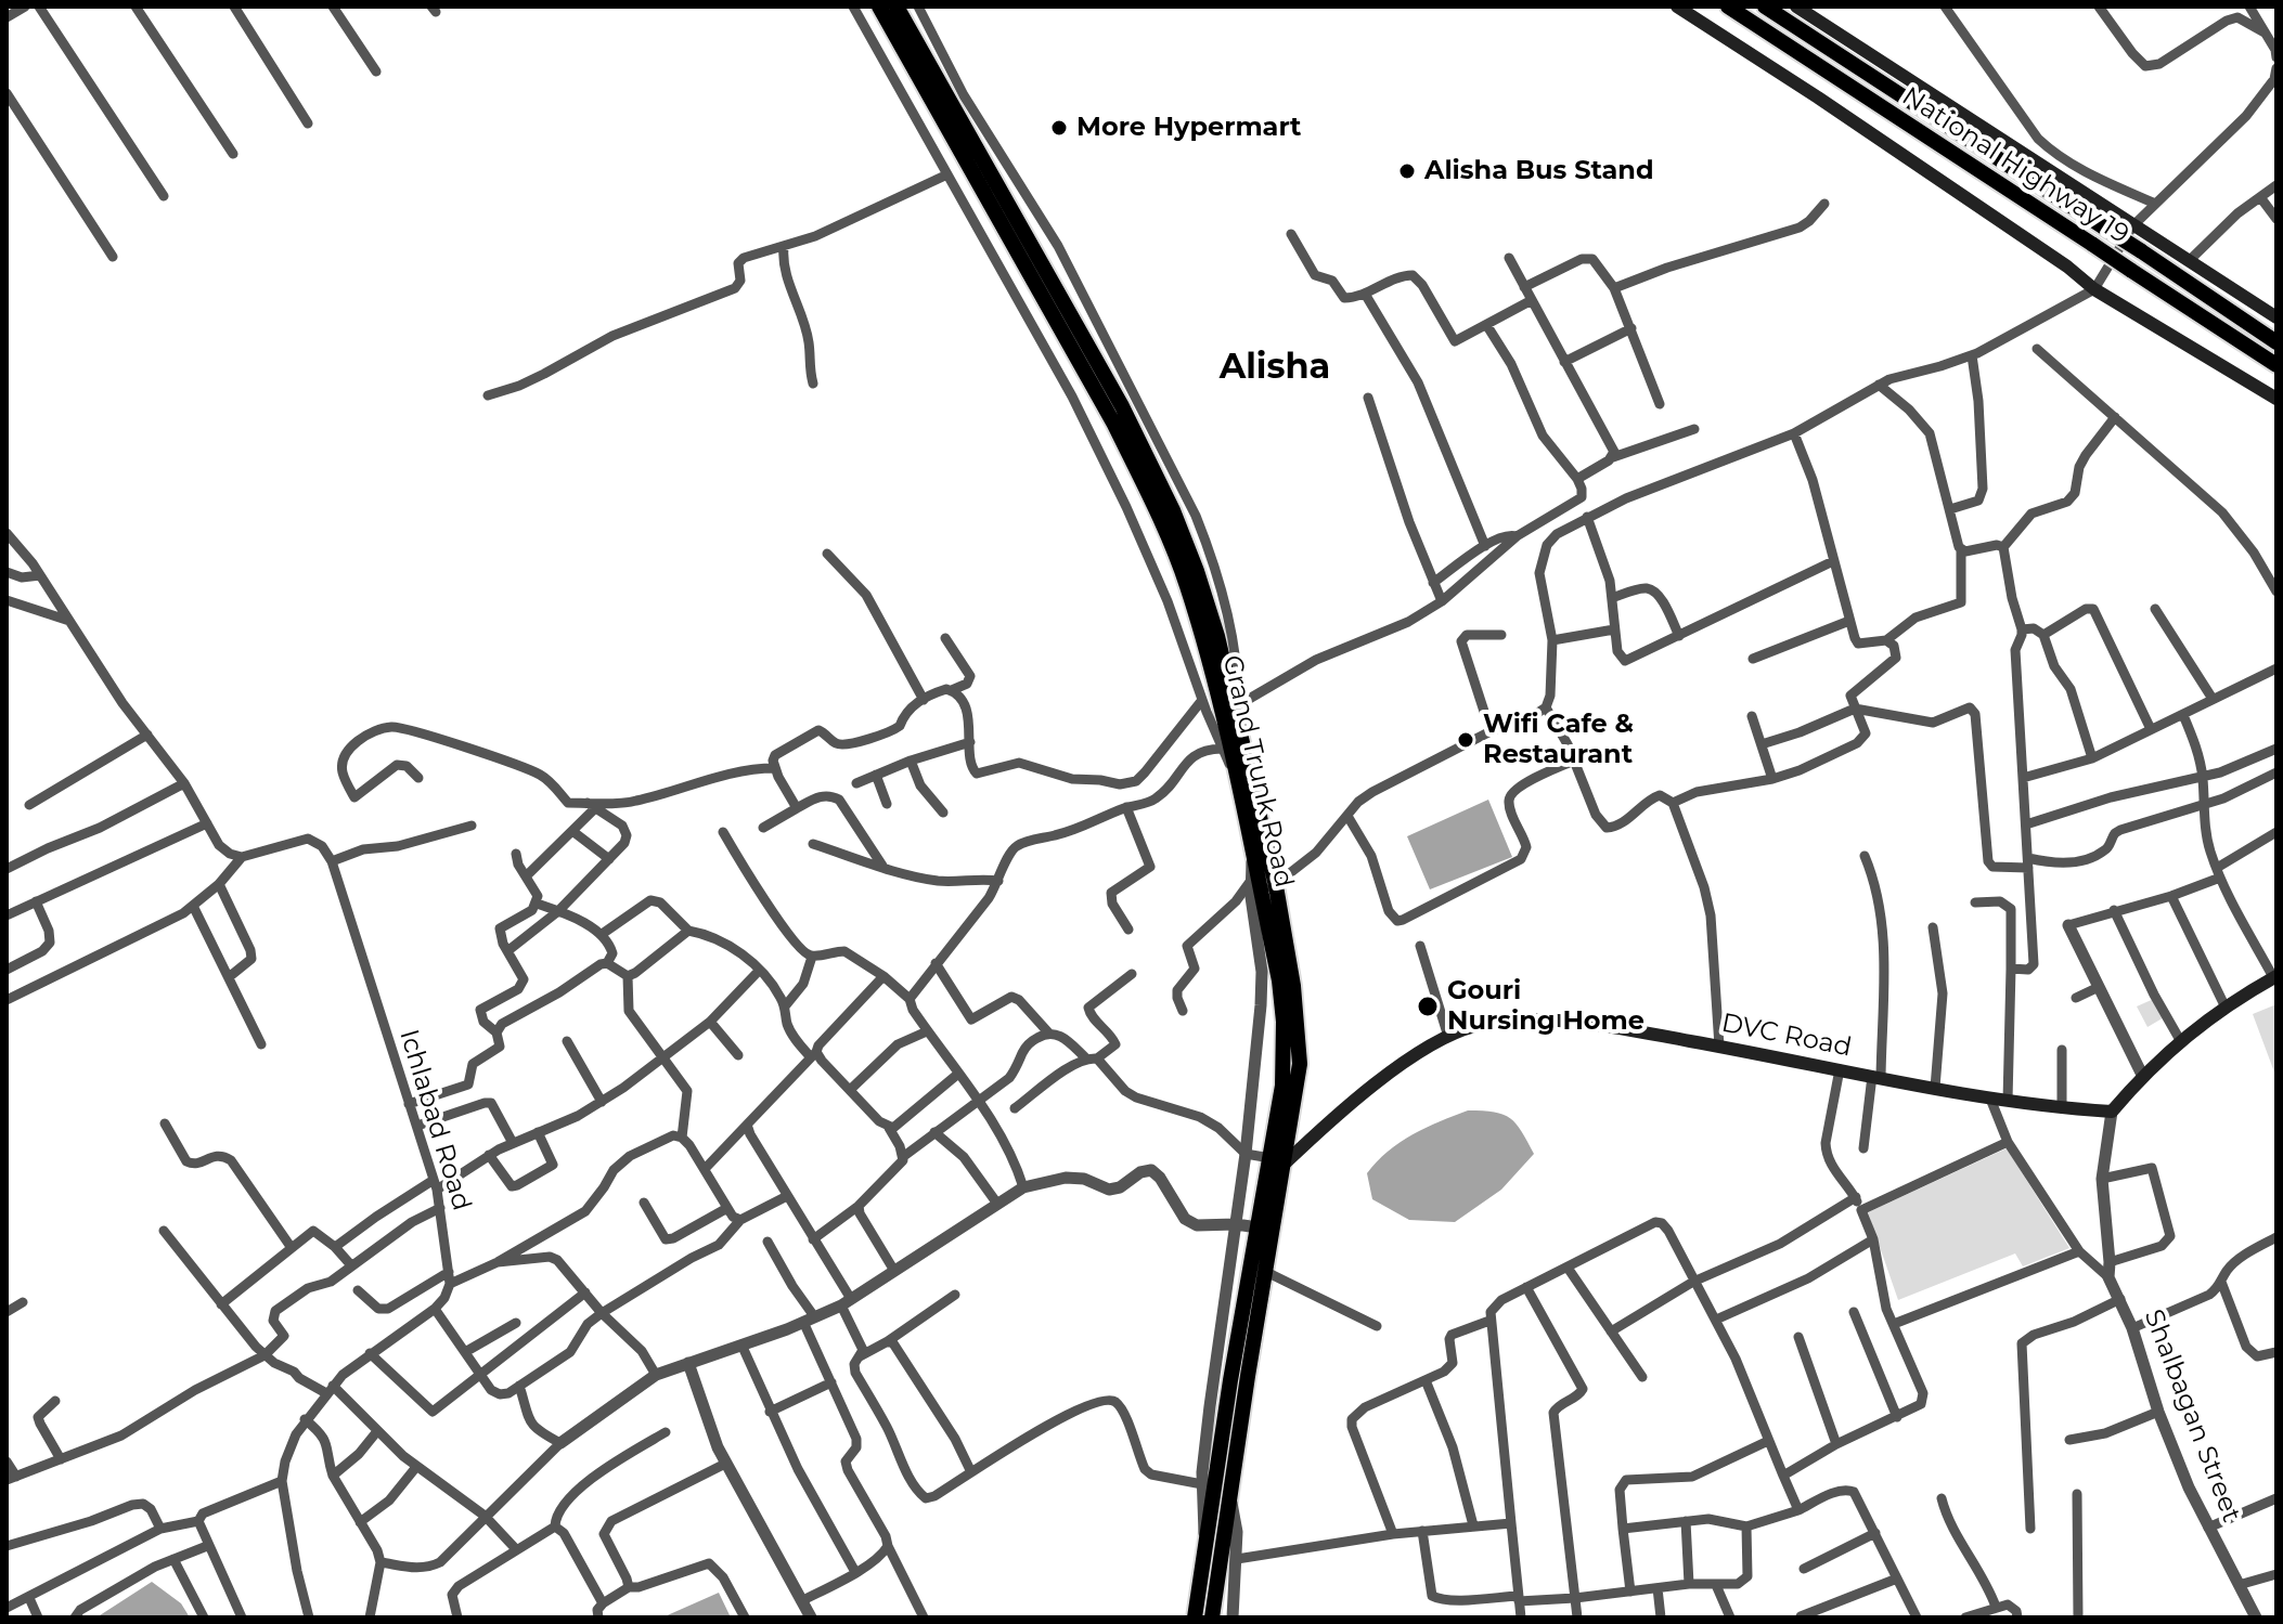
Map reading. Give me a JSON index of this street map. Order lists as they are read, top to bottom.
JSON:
{
  "streets": {
    "highway": ["National Highway 19", "Grand Trunk Road"],
    "main road": ["DVC Road"],
    "street": ["Ichlabad Road", "Shalbagan Street"]
  },
  "crossings": [
    ["Grand Trunk Road", "DVC Road"]
  ],
  "districts": ["Alisha"],
  "places": [
    "More Hypermart",
    "Alisha Bus Stand",
    "Wifi Cafe & Restaurant",
    "Gouri Nursing Home"
  ]
}
